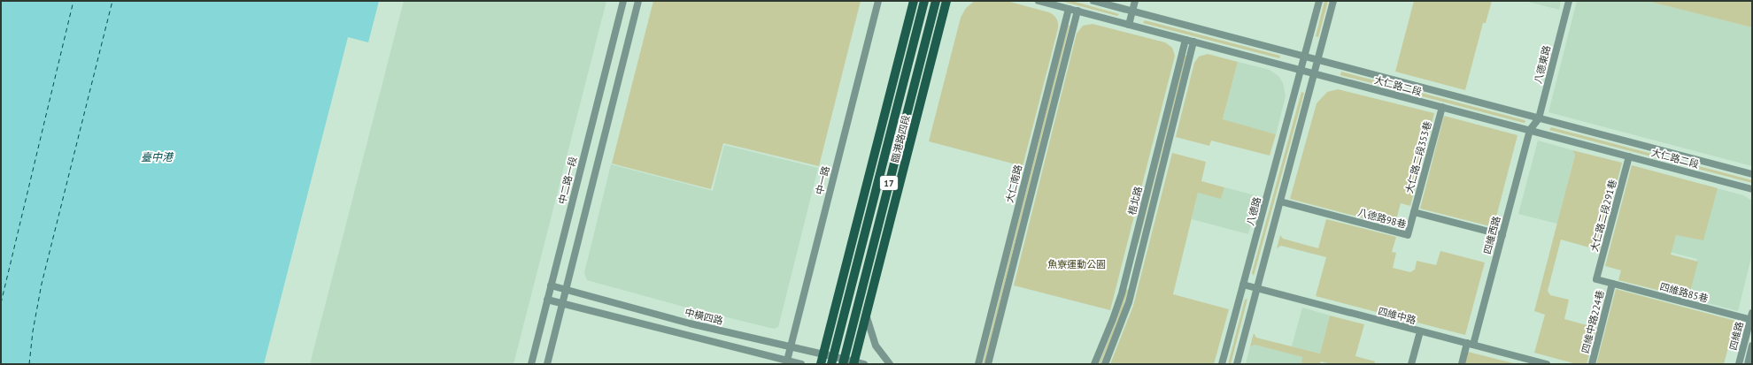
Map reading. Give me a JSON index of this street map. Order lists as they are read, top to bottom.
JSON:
{
  "streets": {
    "main road": ["臨港路四段", "17"],
    "street": [
      "八德東路",
      "大仁路二段",
      "大仁路二段353巷",
      "中二路一段",
      "中一路",
      "大仁南路",
      "梧北路",
      "八德路",
      "大仁路二段291巷",
      "八德路98巷",
      "四維西路",
      "四維路85巷",
      "四維中路",
      "中橫四路",
      "四維中路224巷",
      "四維路"
    ]
  },
  "crossings": [
    ["八德東路", "大仁路二段"],
    ["八德東路", "四維西路"],
    ["大仁路二段", "大仁路二段353巷"],
    ["大仁路二段", "大仁南路"],
    ["大仁路二段", "梧北路"],
    ["大仁路二段", "八德路"],
    ["大仁路二段", "大仁路二段291巷"],
    ["大仁路二段", "四維西路"],
    ["臨港路四段", "中橫四路"],
    ["大仁路二段353巷", "八德路98巷"],
    ["中二路一段", "中橫四路"],
    ["中一路", "中橫四路"],
    ["17", "中橫四路"],
    ["八德路", "四維中路"],
    ["大仁路二段291巷", "四維路85巷"],
    ["八德路98巷", "四維西路"],
    ["四維西路", "四維中路"],
    ["四維路85巷", "四維中路224巷"],
    ["四維路85巷", "四維路"]
  ],
  "water": ["臺中港"],
  "parks": ["魚寮運動公園"]
}
